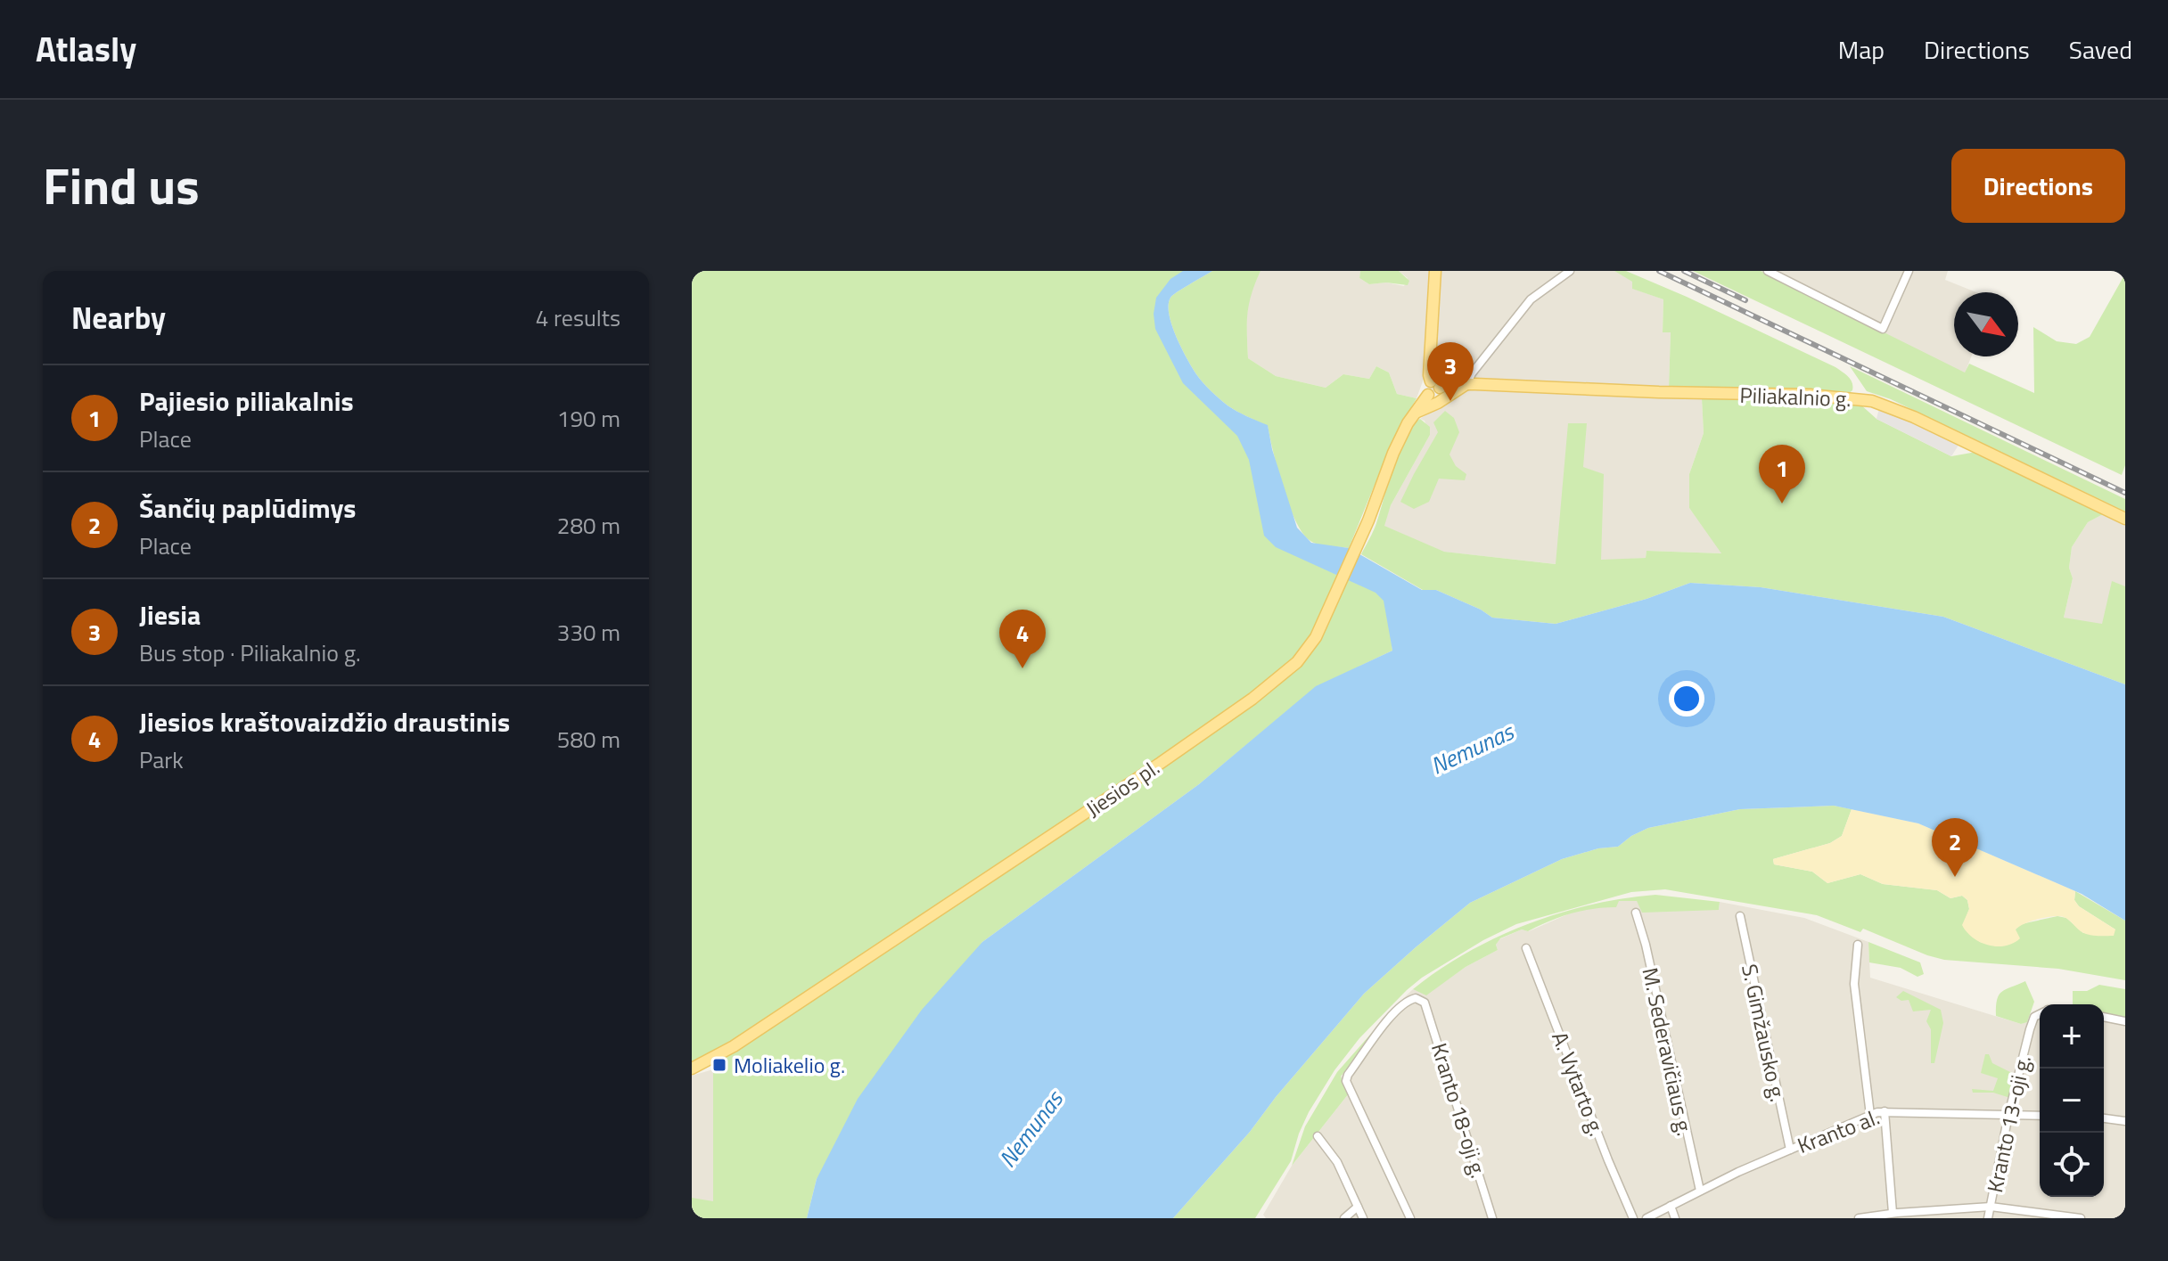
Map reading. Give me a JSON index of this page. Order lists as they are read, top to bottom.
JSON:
{
  "streets": {
    "main road": ["Piliakalnio g.", "Jiesios pl."],
    "street": [
      "S. Gimžausko g.",
      "M. Sederavičiaus g.",
      "A. Vytarto g.",
      "Kranto 18-oji g.",
      "Kranto 13-oji g.",
      "Kranto al."
    ]
  },
  "crossings": [
    ["Piliakalnio g.", "Jiesios pl."],
    ["S. Gimžausko g.", "Kranto al."],
    ["M. Sederavičiaus g.", "Kranto al."],
    ["Kranto 13-oji g.", "Kranto al."]
  ],
  "water": ["Nemunas"],
  "places": {
    "transit": ["Moliakelio g."]
  },
  "north": "bottom right",
  "page": {
    "header": "Atlasly",
    "nav": ["Map", "Directions", "Saved"],
    "title": "Find us",
    "buttons": "Directions",
    "heading": ["Nearby", "4 results"],
    "pins": [
      "3",
      "1",
      "4",
      "2"
    ],
    "list": [
      {
        "mark": "1",
        "name": "Pajiesio piliakalnis",
        "note": "Place",
        "value": "190 m"
      },
      {
        "mark": "2",
        "name": "Šančių paplūdimys",
        "note": "Place",
        "value": "280 m"
      },
      {
        "mark": "3",
        "name": "Jiesia",
        "note": "Bus stop · Piliakalnio g.",
        "value": "330 m"
      },
      {
        "mark": "4",
        "name": "Jiesios kraštovaizdžio draustinis",
        "note": "Park",
        "value": "580 m"
      }
    ],
    "map_buttons": ["+", "−"]
  }
}
